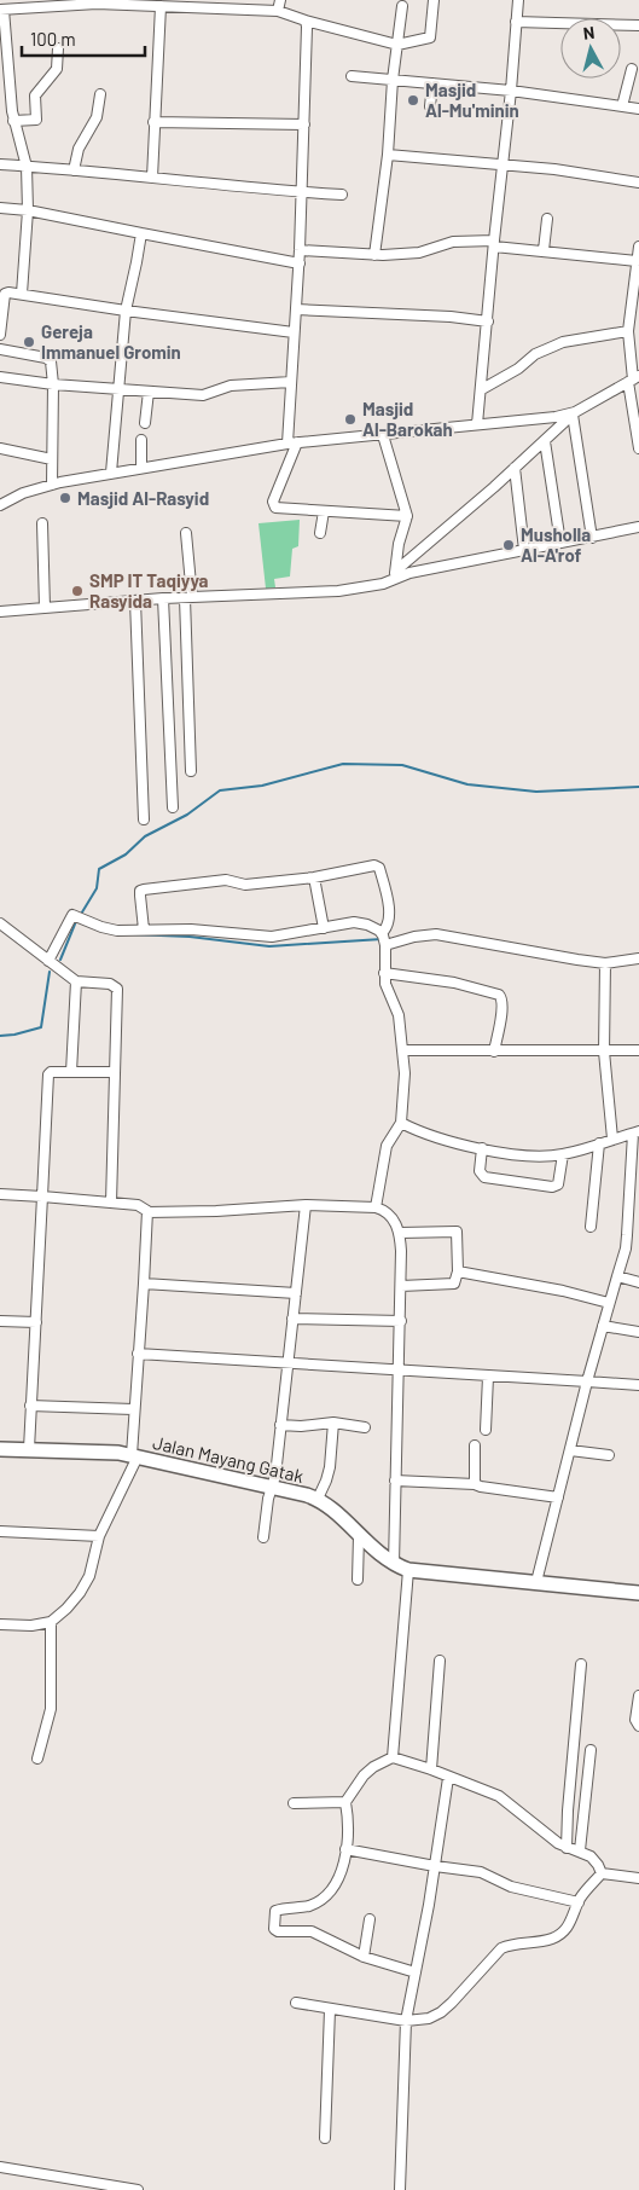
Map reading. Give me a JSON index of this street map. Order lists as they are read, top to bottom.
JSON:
{
  "streets": {
    "street": ["Jalan Mayang Gatak"]
  },
  "places": [
    "Masjid Al-Mu'minin",
    "Gereja Immanuel Gromin",
    "Masjid Al-Barokah",
    "Masjid Al-Rasyid",
    "Musholla Al-A'rof",
    "SMP IT Taqiyya Rasyida"
  ],
  "scale_bar": "100 m",
  "north": "top"
}
